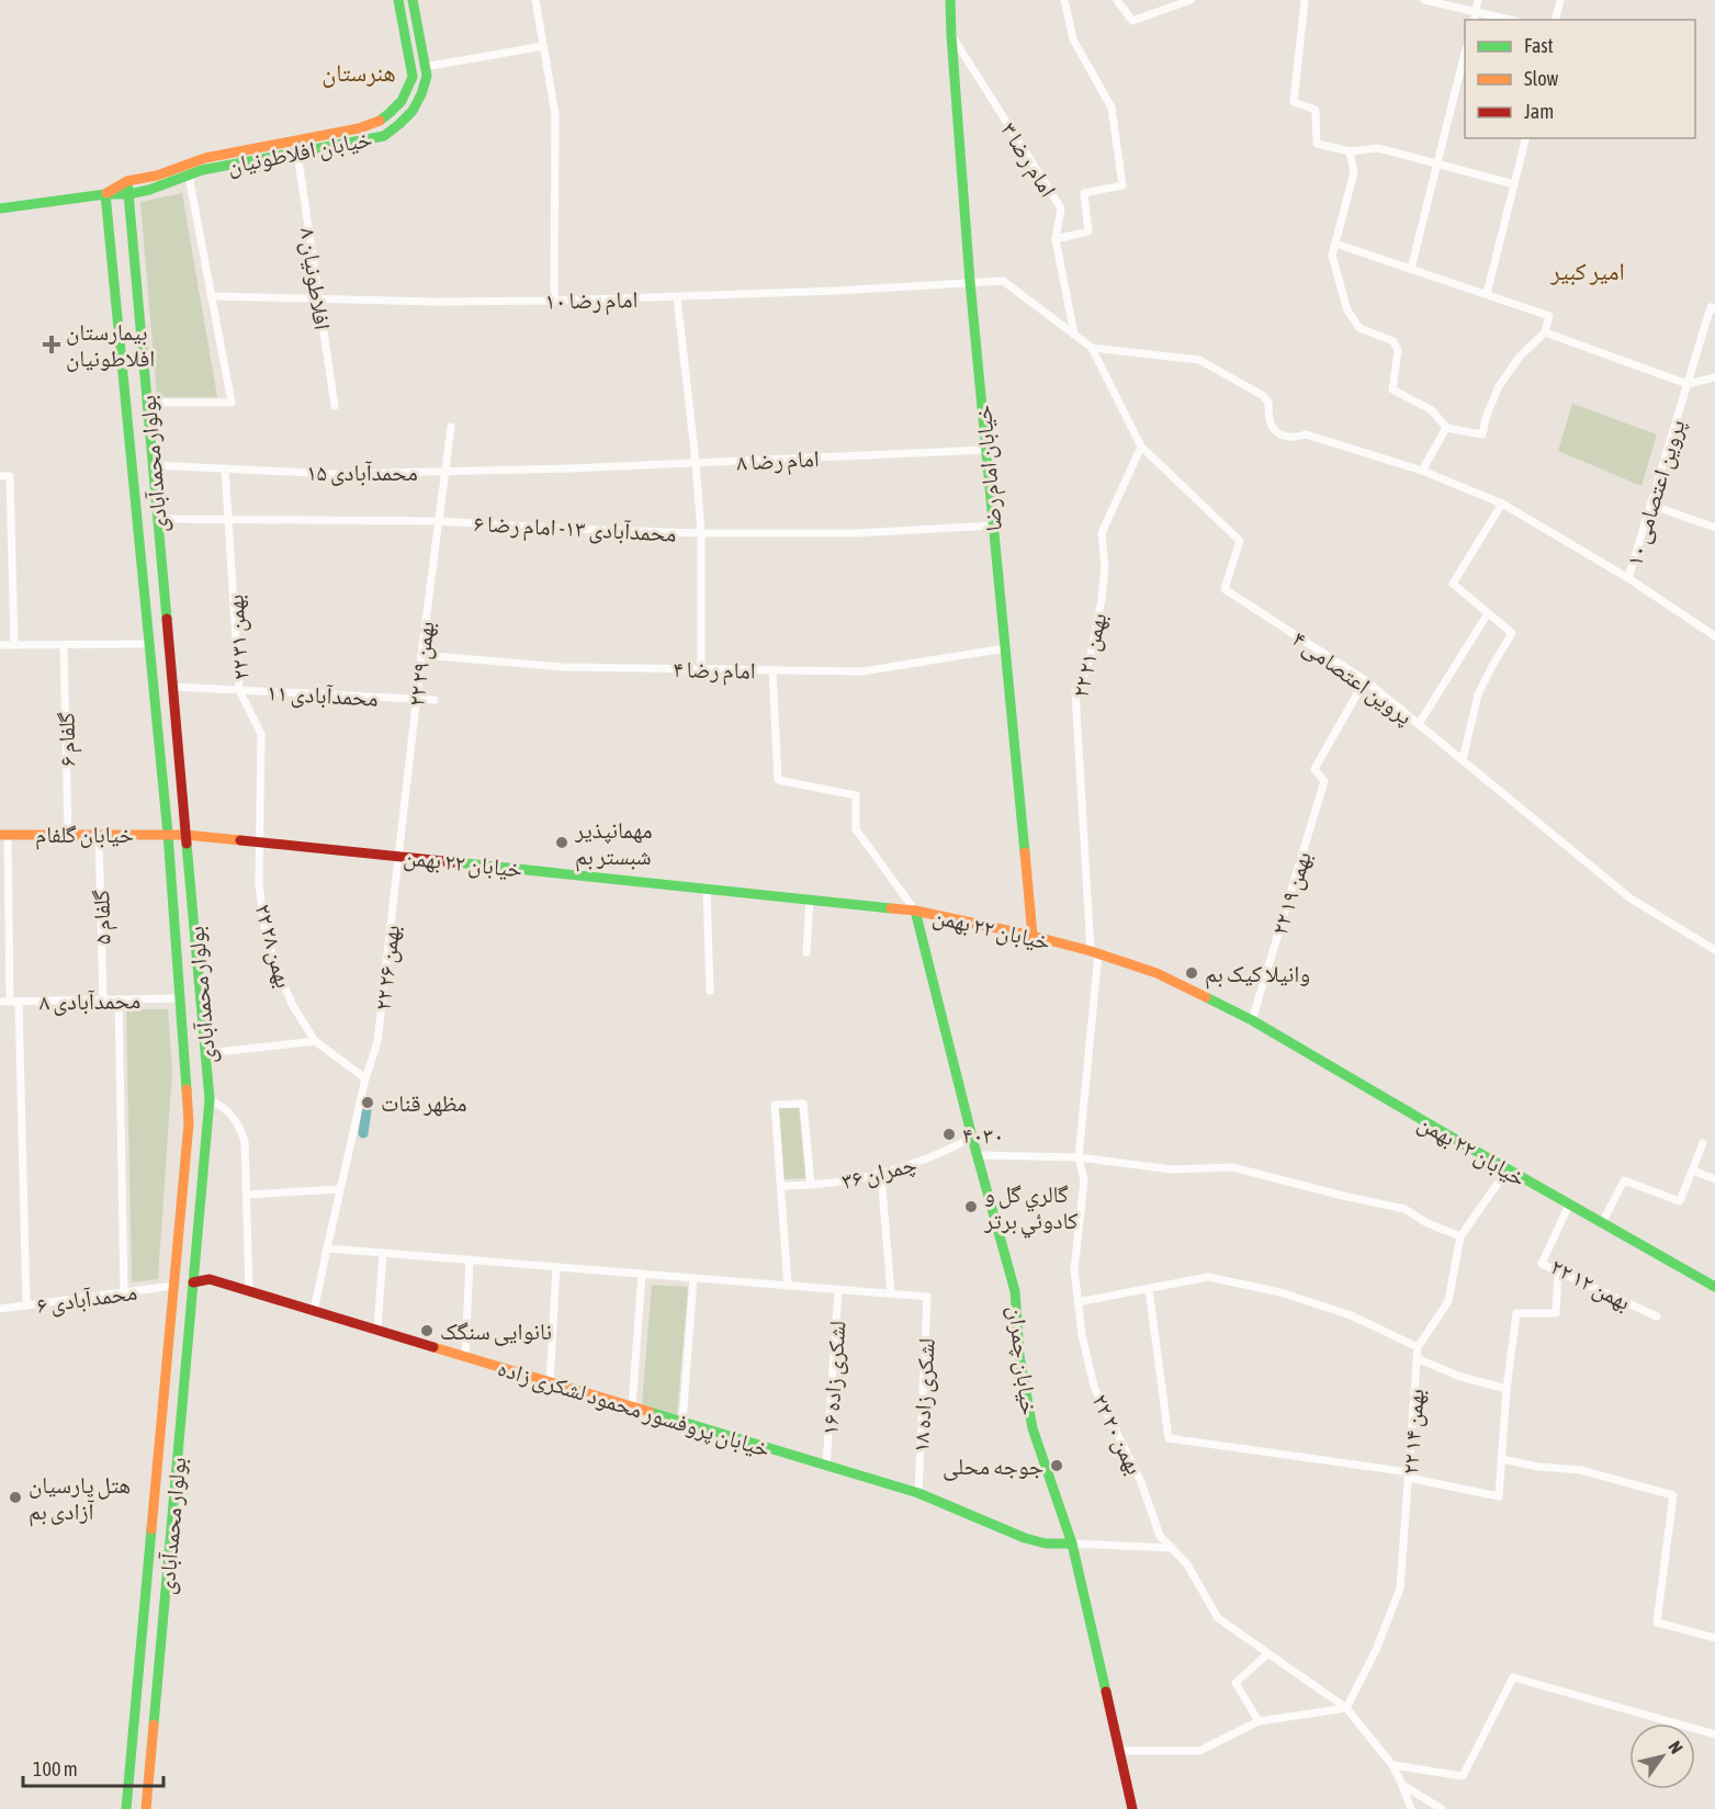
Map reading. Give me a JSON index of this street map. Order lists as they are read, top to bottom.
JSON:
{
  "streets": {
    "main road": [
      "خیابان افلاطونیان",
      "بولوار محمدآبادی",
      "خیابان امام رضا",
      "خیابان گلفام",
      "خیابان ۲۲ بهمن",
      "خیابان چمران",
      "خیابان پروفسور محمود لشکری زاده"
    ],
    "street": [
      "امام رضا ۳",
      "افلاطونیان ۸",
      "امام رضا ۱۰",
      "امام رضا ۸",
      "محمدآبادی ۱۵",
      "پروین اعتصامی ۱۰",
      "محمدآبادی ۱۳- امام رضا ۶",
      "۲۲ بهمن ۳۱",
      "۲۲ بهمن ۲۱",
      "۲۲ بهمن ۲۹",
      "امام رضا ۴",
      "پروین اعتصامی ۴",
      "محمدآبادی ۱۱",
      "گلفام ۶",
      "۲۲ بهمن ۱۹",
      "گلفام ۵",
      "۲۲ بهمن ۲۸",
      "۲۲ بهمن ۲۶",
      "محمدآبادی ۸",
      "چمران ۳۶",
      "۲۲ بهمن ۱۲",
      "محمدآبادی ۶",
      "لشکری زاده ١۶",
      "لشکری زاده ۱۸",
      "۲۲ بهمن ۱۴",
      "۲۲ بهمن ۲۰"
    ]
  },
  "crossings": [
    ["خیابان افلاطونیان", "افلاطونیان ۸"],
    ["خیابان افلاطونیان", "بولوار محمدآبادی"],
    ["امام رضا ۳", "امام رضا ۱۰"],
    ["امام رضا ۳", "خیابان امام رضا"],
    ["افلاطونیان ۸", "امام رضا ۱۰"],
    ["امام رضا ۱۰", "خیابان امام رضا"],
    ["امام رضا ۱۰", "پروین اعتصامی ۴"],
    ["امام رضا ۸", "خیابان امام رضا"],
    ["امام رضا ۸", "محمدآبادی ۱۵"],
    ["بولوار محمدآبادی", "محمدآبادی ۱۵"],
    ["بولوار محمدآبادی", "محمدآبادی ۱۳- امام رضا ۶"],
    ["بولوار محمدآبادی", "محمدآبادی ۱۱"],
    ["بولوار محمدآبادی", "خیابان گلفام"],
    ["بولوار محمدآبادی", "خیابان ۲۲ بهمن"],
    ["بولوار محمدآبادی", "محمدآبادی ۸"],
    ["بولوار محمدآبادی", "محمدآبادی ۶"],
    ["بولوار محمدآبادی", "خیابان پروفسور محمود لشکری زاده"],
    ["خیابان امام رضا", "محمدآبادی ۱۳- امام رضا ۶"],
    ["خیابان امام رضا", "امام رضا ۴"],
    ["خیابان امام رضا", "خیابان ۲۲ بهمن"],
    ["محمدآبادی ۱۵", "۲۲ بهمن ۳۱"],
    ["محمدآبادی ۱۵", "۲۲ بهمن ۲۹"],
    ["محمدآبادی ۱۳- امام رضا ۶", "۲۲ بهمن ۳۱"],
    ["محمدآبادی ۱۳- امام رضا ۶", "۲۲ بهمن ۲۹"],
    ["۲۲ بهمن ۳۱", "محمدآبادی ۱۱"],
    ["۲۲ بهمن ۳۱", "خیابان ۲۲ بهمن"],
    ["۲۲ بهمن ۳۱", "۲۲ بهمن ۲۸"],
    ["۲۲ بهمن ۲۱", "پروین اعتصامی ۴"],
    ["۲۲ بهمن ۲۱", "خیابان ۲۲ بهمن"],
    ["۲۲ بهمن ۲۱", "۲۲ بهمن ۲۰"],
    ["۲۲ بهمن ۲۹", "امام رضا ۴"],
    ["۲۲ بهمن ۲۹", "محمدآبادی ۱۱"],
    ["۲۲ بهمن ۲۹", "خیابان ۲۲ بهمن"],
    ["۲۲ بهمن ۲۹", "۲۲ بهمن ۲۶"],
    ["پروین اعتصامی ۴", "۲۲ بهمن ۱۹"],
    ["گلفام ۶", "خیابان گلفام"],
    ["خیابان گلفام", "خیابان ۲۲ بهمن"],
    ["خیابان گلفام", "گلفام ۵"],
    ["خیابان ۲۲ بهمن", "۲۲ بهمن ۱۹"],
    ["خیابان ۲۲ بهمن", "۲۲ بهمن ۲۸"],
    ["خیابان ۲۲ بهمن", "۲۲ بهمن ۲۶"],
    ["خیابان ۲۲ بهمن", "۲۲ بهمن ۱۲"],
    ["خیابان ۲۲ بهمن", "خیابان چمران"],
    ["خیابان ۲۲ بهمن", "۲۲ بهمن ۱۴"],
    ["خیابان ۲۲ بهمن", "۲۲ بهمن ۲۰"],
    ["گلفام ۵", "محمدآبادی ۸"],
    ["۲۲ بهمن ۲۶", "خیابان پروفسور محمود لشکری زاده"],
    ["چمران ۳۶", "خیابان چمران"],
    ["محمدآبادی ۶", "خیابان پروفسور محمود لشکری زاده"],
    ["خیابان چمران", "خیابان پروفسور محمود لشکری زاده"],
    ["لشکری زاده ١۶", "خیابان پروفسور محمود لشکری زاده"],
    ["لشکری زاده ۱۸", "خیابان پروفسور محمود لشکری زاده"],
    ["۲۲ بهمن ۱۴", "۲۲ بهمن ۲۰"]
  ],
  "districts": ["هنرستان", "امیر کبیر"],
  "places": {
    "health": ["بیمارستان افلاطونیان"],
    "other": [
      "مهمانپذیر شبستر بم",
      "وانیلا کیک بم",
      "مظهر قنات",
      "۴۰۳۰",
      "گالري گل و كادوئي برتر",
      "نانوایی سنگک",
      "جوجه محلی",
      "هتل پارسیان آزادی بم"
    ]
  },
  "legend": ["Fast", "Slow", "Jam"],
  "scale_bar": "100 m",
  "north": "top right"
}
